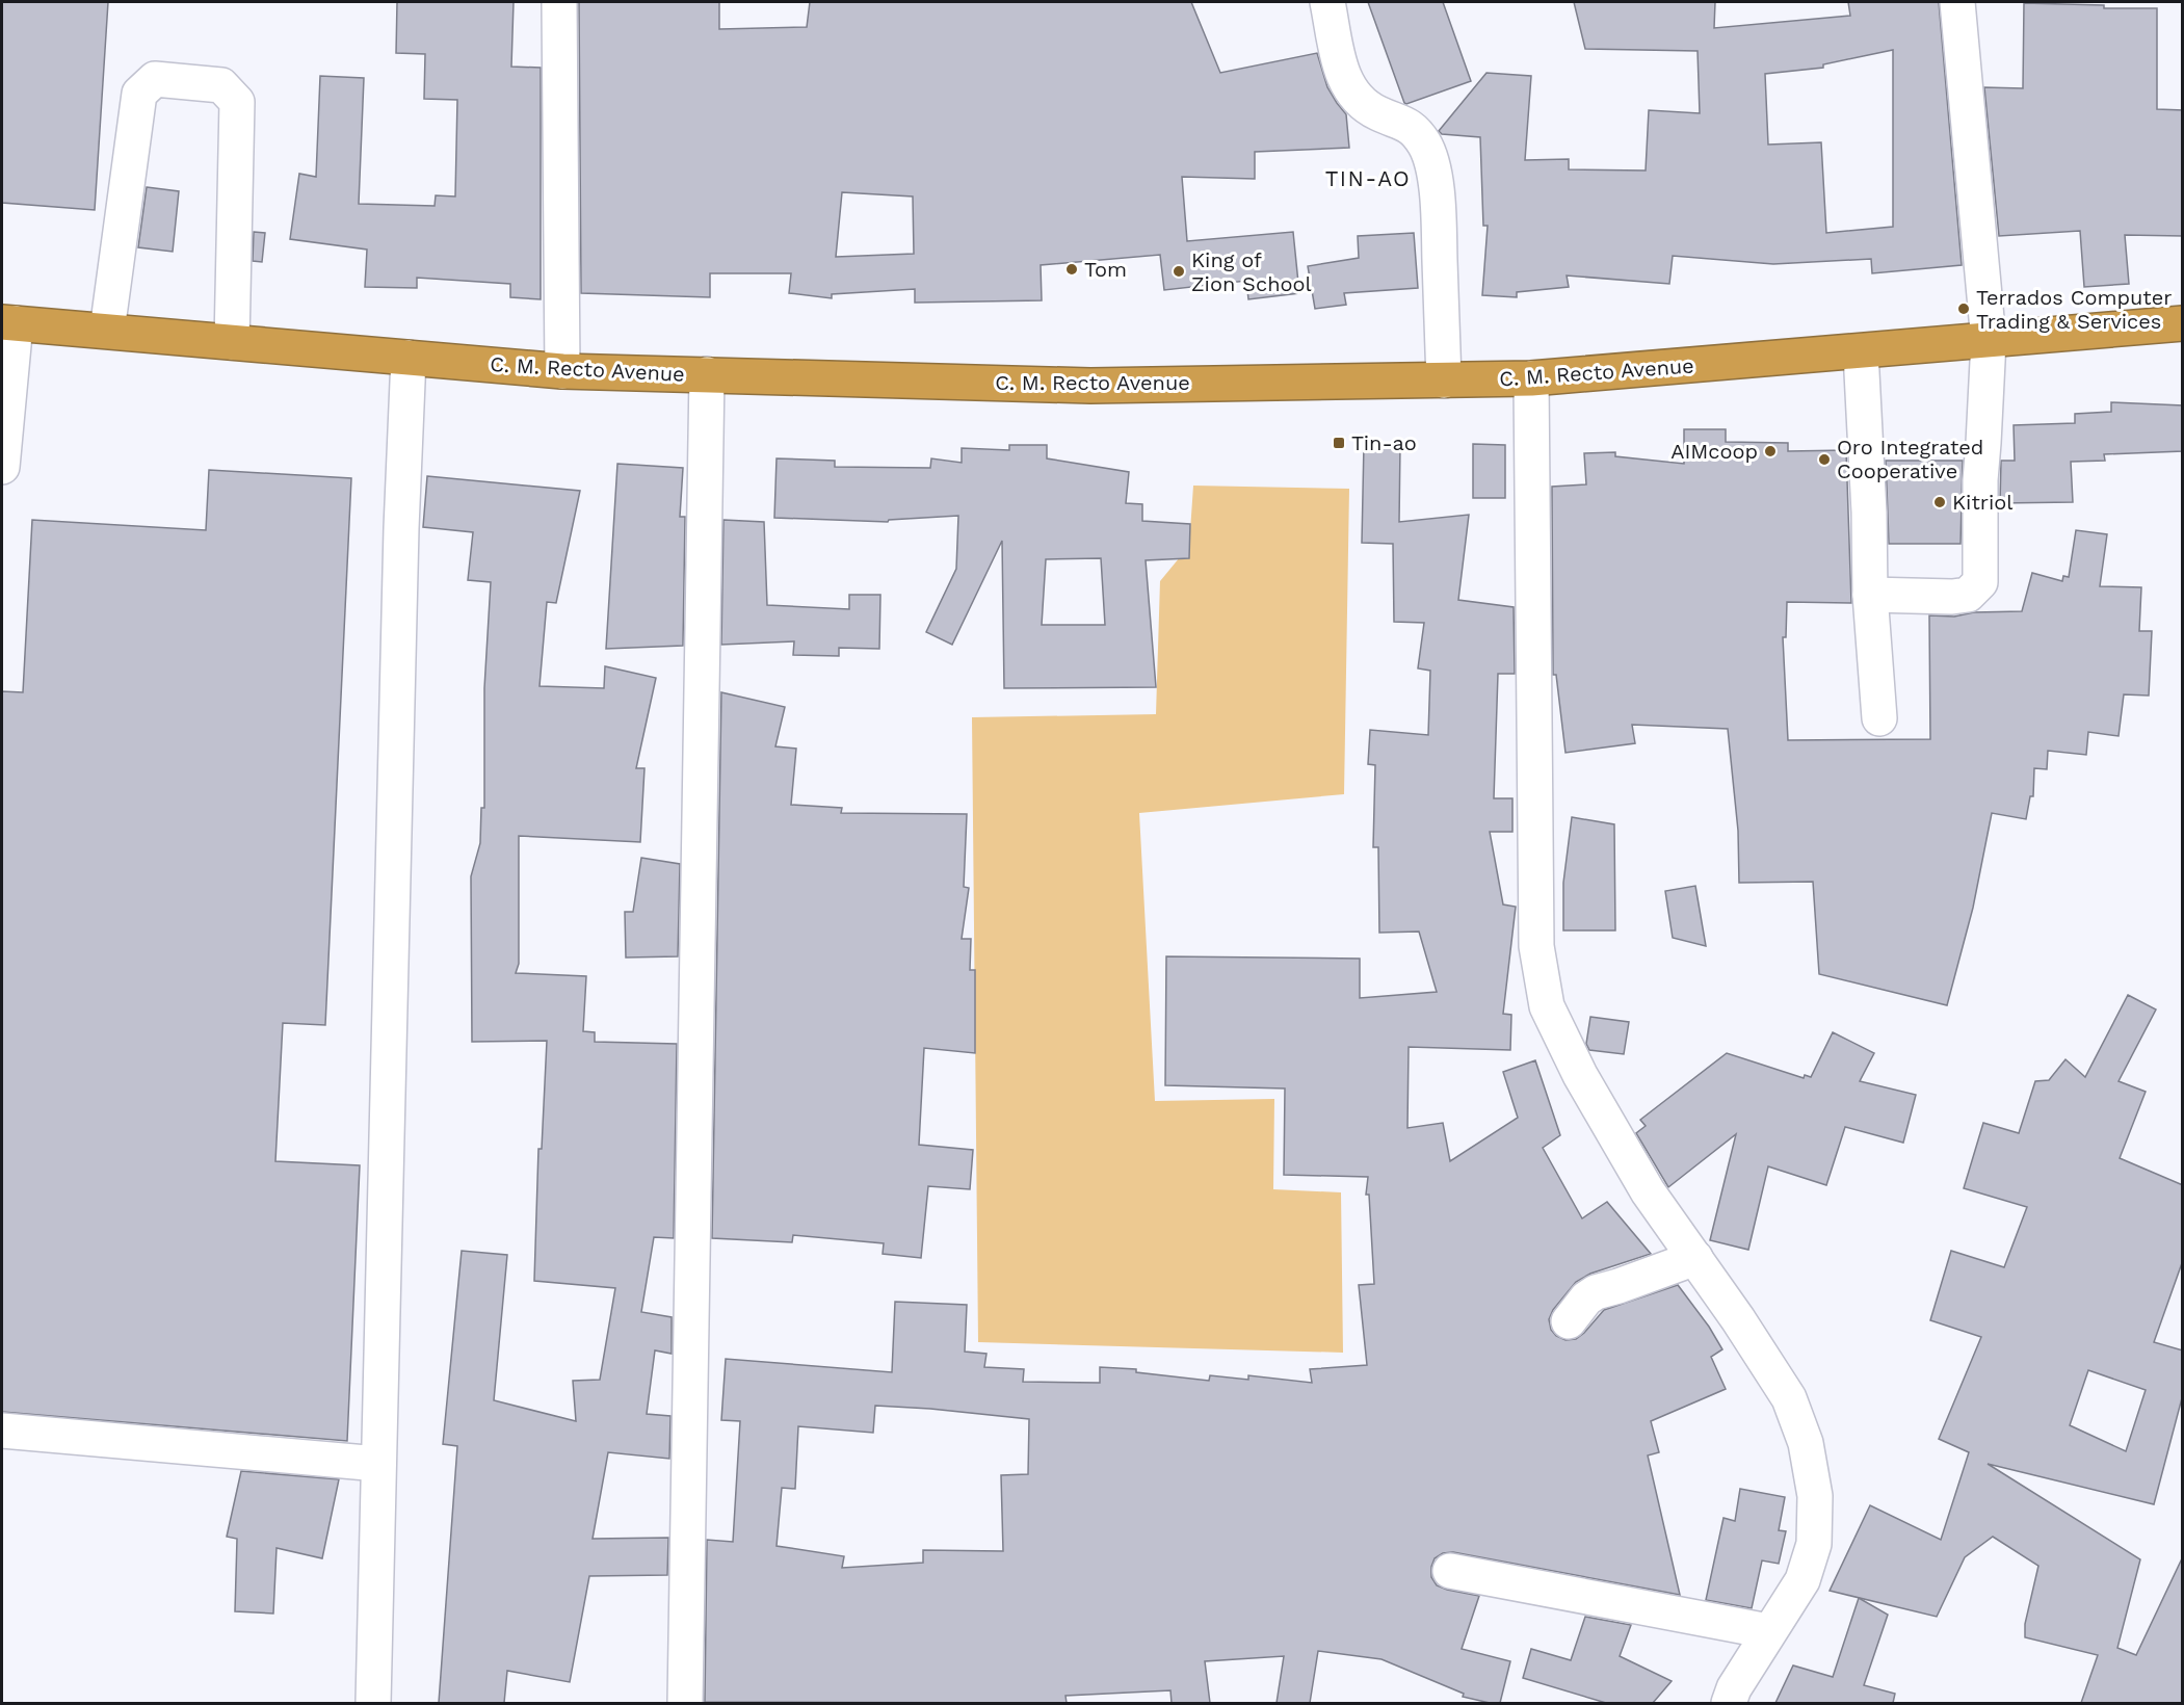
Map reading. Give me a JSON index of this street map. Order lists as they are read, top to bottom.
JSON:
{
  "streets": {
    "highway": ["C. M. Recto Avenue"]
  },
  "districts": ["TIN-AO"],
  "places": {
    "other": [
      "Tom",
      "King of Zion School",
      "Terrados Computer Trading & Services",
      "AIMcoop",
      "Oro Integrated Cooperative",
      "Kitriol"
    ],
    "transit": ["Tin-ao"]
  }
}
